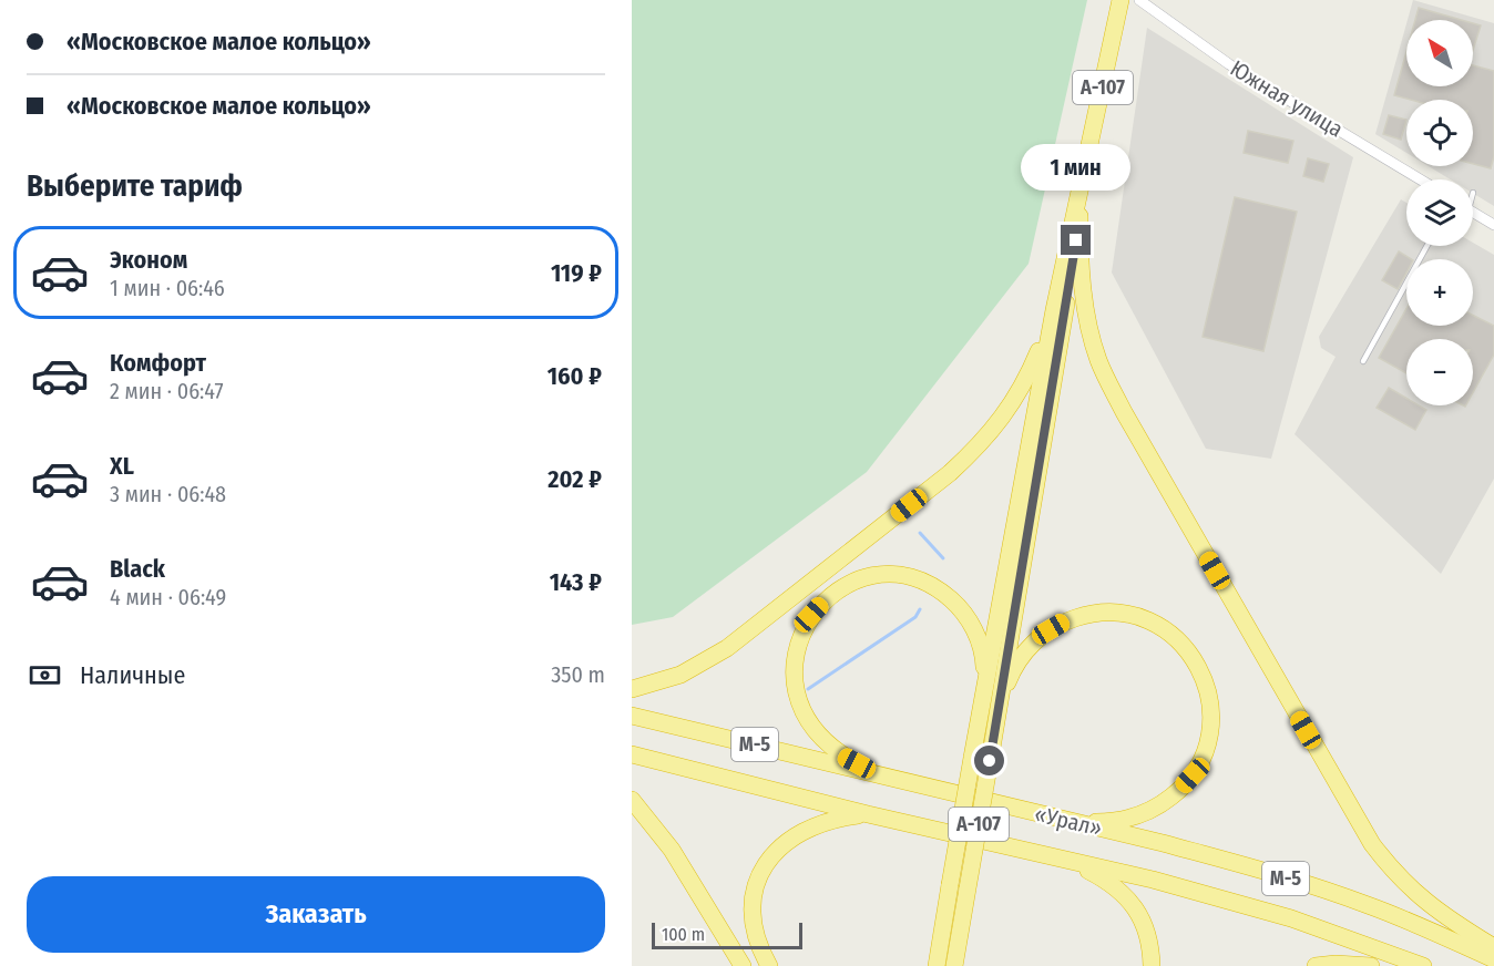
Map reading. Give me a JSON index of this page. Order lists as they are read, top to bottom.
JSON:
{
  "streets": {
    "highway": ["А-107", "М-5", "«Урал»"],
    "street": ["Южная улица"]
  },
  "scale_bar": "100 m",
  "north": "top left",
  "page": {
    "banner": ["«Московское малое кольцо»", "«Московское малое кольцо»"],
    "map_buttons": ["+", "−"],
    "bubble": "1 мин",
    "heading": "Выберите тариф",
    "list": [
      {
        "name": "Эконом",
        "note": "1 мин · 06:46",
        "value": "119 ₽"
      },
      {
        "name": "Комфорт",
        "note": "2 мин · 06:47",
        "value": "160 ₽"
      },
      {
        "name": "XL",
        "note": "3 мин · 06:48",
        "value": "202 ₽"
      },
      {
        "name": "Black",
        "note": "4 мин · 06:49",
        "value": "143 ₽"
      }
    ],
    "pay": ["Наличные", "350 m"],
    "buttons": "Заказать",
    "scale": "100 m"
  }
}
